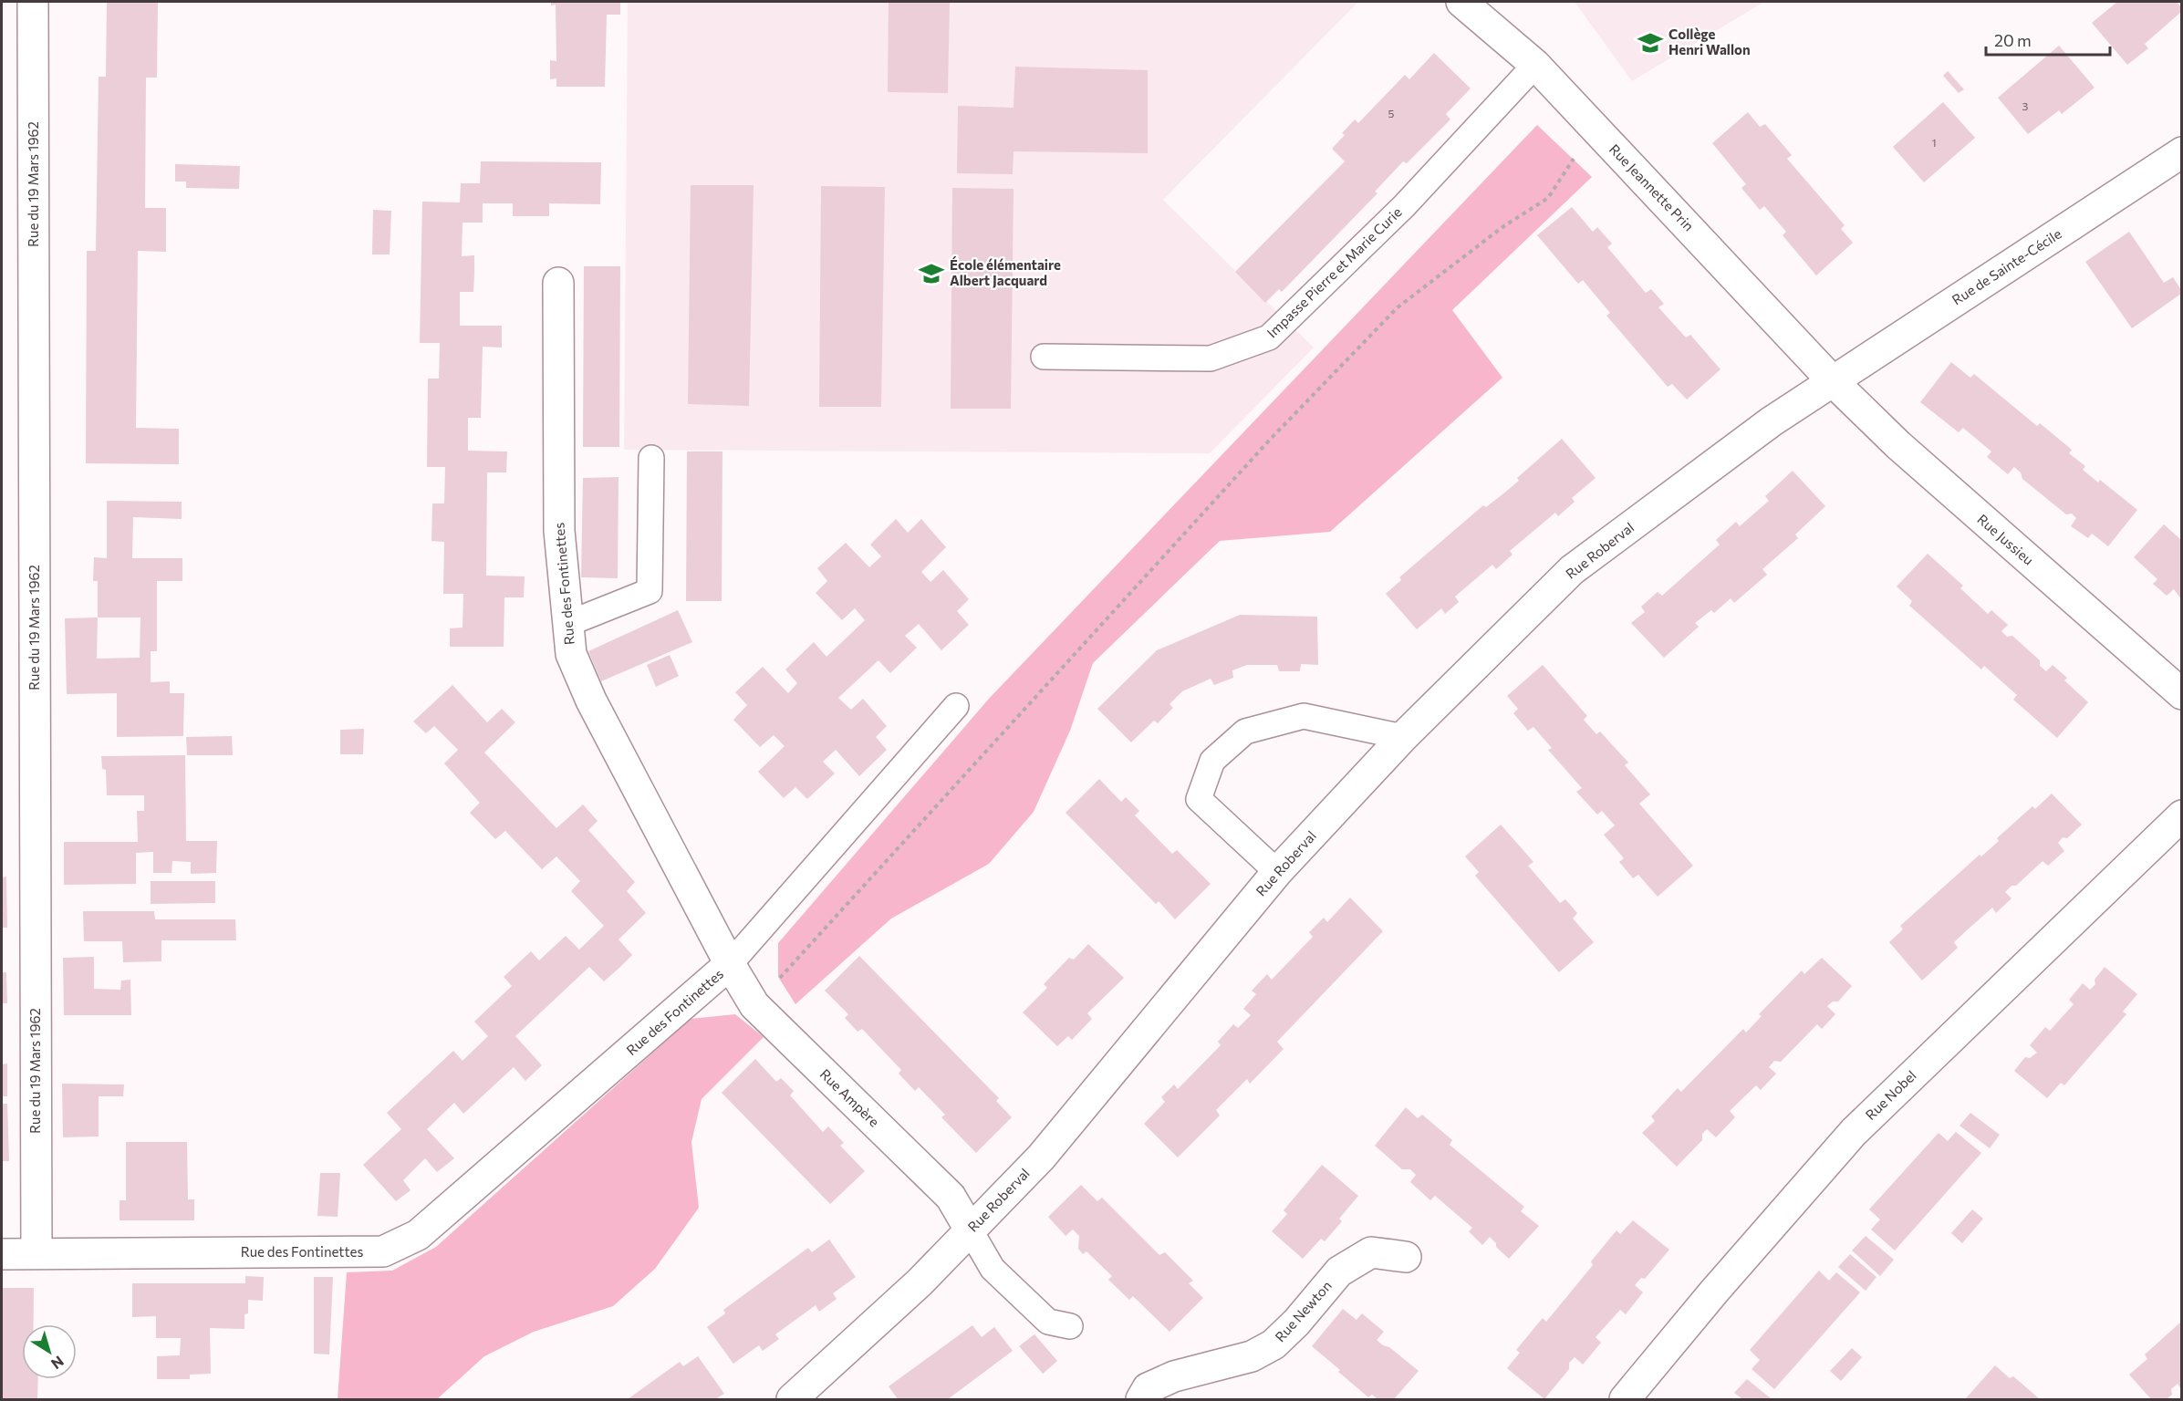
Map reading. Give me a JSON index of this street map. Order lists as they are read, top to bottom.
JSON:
{
  "streets": {
    "street": [
      "Rue du 19 Mars 1962",
      "Rue Jeannette Prin",
      "Rue de Sainte-Cécile",
      "Rue Jussieu",
      "Rue Roberval",
      "Rue des Fontinettes",
      "Rue Nobel",
      "Rue Ampère",
      "Rue Newton"
    ],
    "lane": ["Impasse Pierre et Marie Curie"]
  },
  "crossings": [
    ["Rue du 19 Mars 1962", "Rue des Fontinettes"],
    ["Rue Jeannette Prin", "Rue de Sainte-Cécile"],
    ["Rue Jeannette Prin", "Impasse Pierre et Marie Curie"],
    ["Rue Jeannette Prin", "Rue Jussieu"],
    ["Rue Jeannette Prin", "Rue Roberval"],
    ["Rue de Sainte-Cécile", "Rue Jussieu"],
    ["Rue de Sainte-Cécile", "Rue Roberval"],
    ["Rue Jussieu", "Rue Roberval"],
    ["Rue Roberval", "Rue Ampère"],
    ["Rue des Fontinettes", "Rue Ampère"]
  ],
  "places": {
    "school or university": ["Collège Henri Wallon", "École élémentaire Albert Jacquard"]
  },
  "house_numbers": ["3", "5", "1"],
  "scale_bar": "20 m",
  "north": "bottom right"
}
